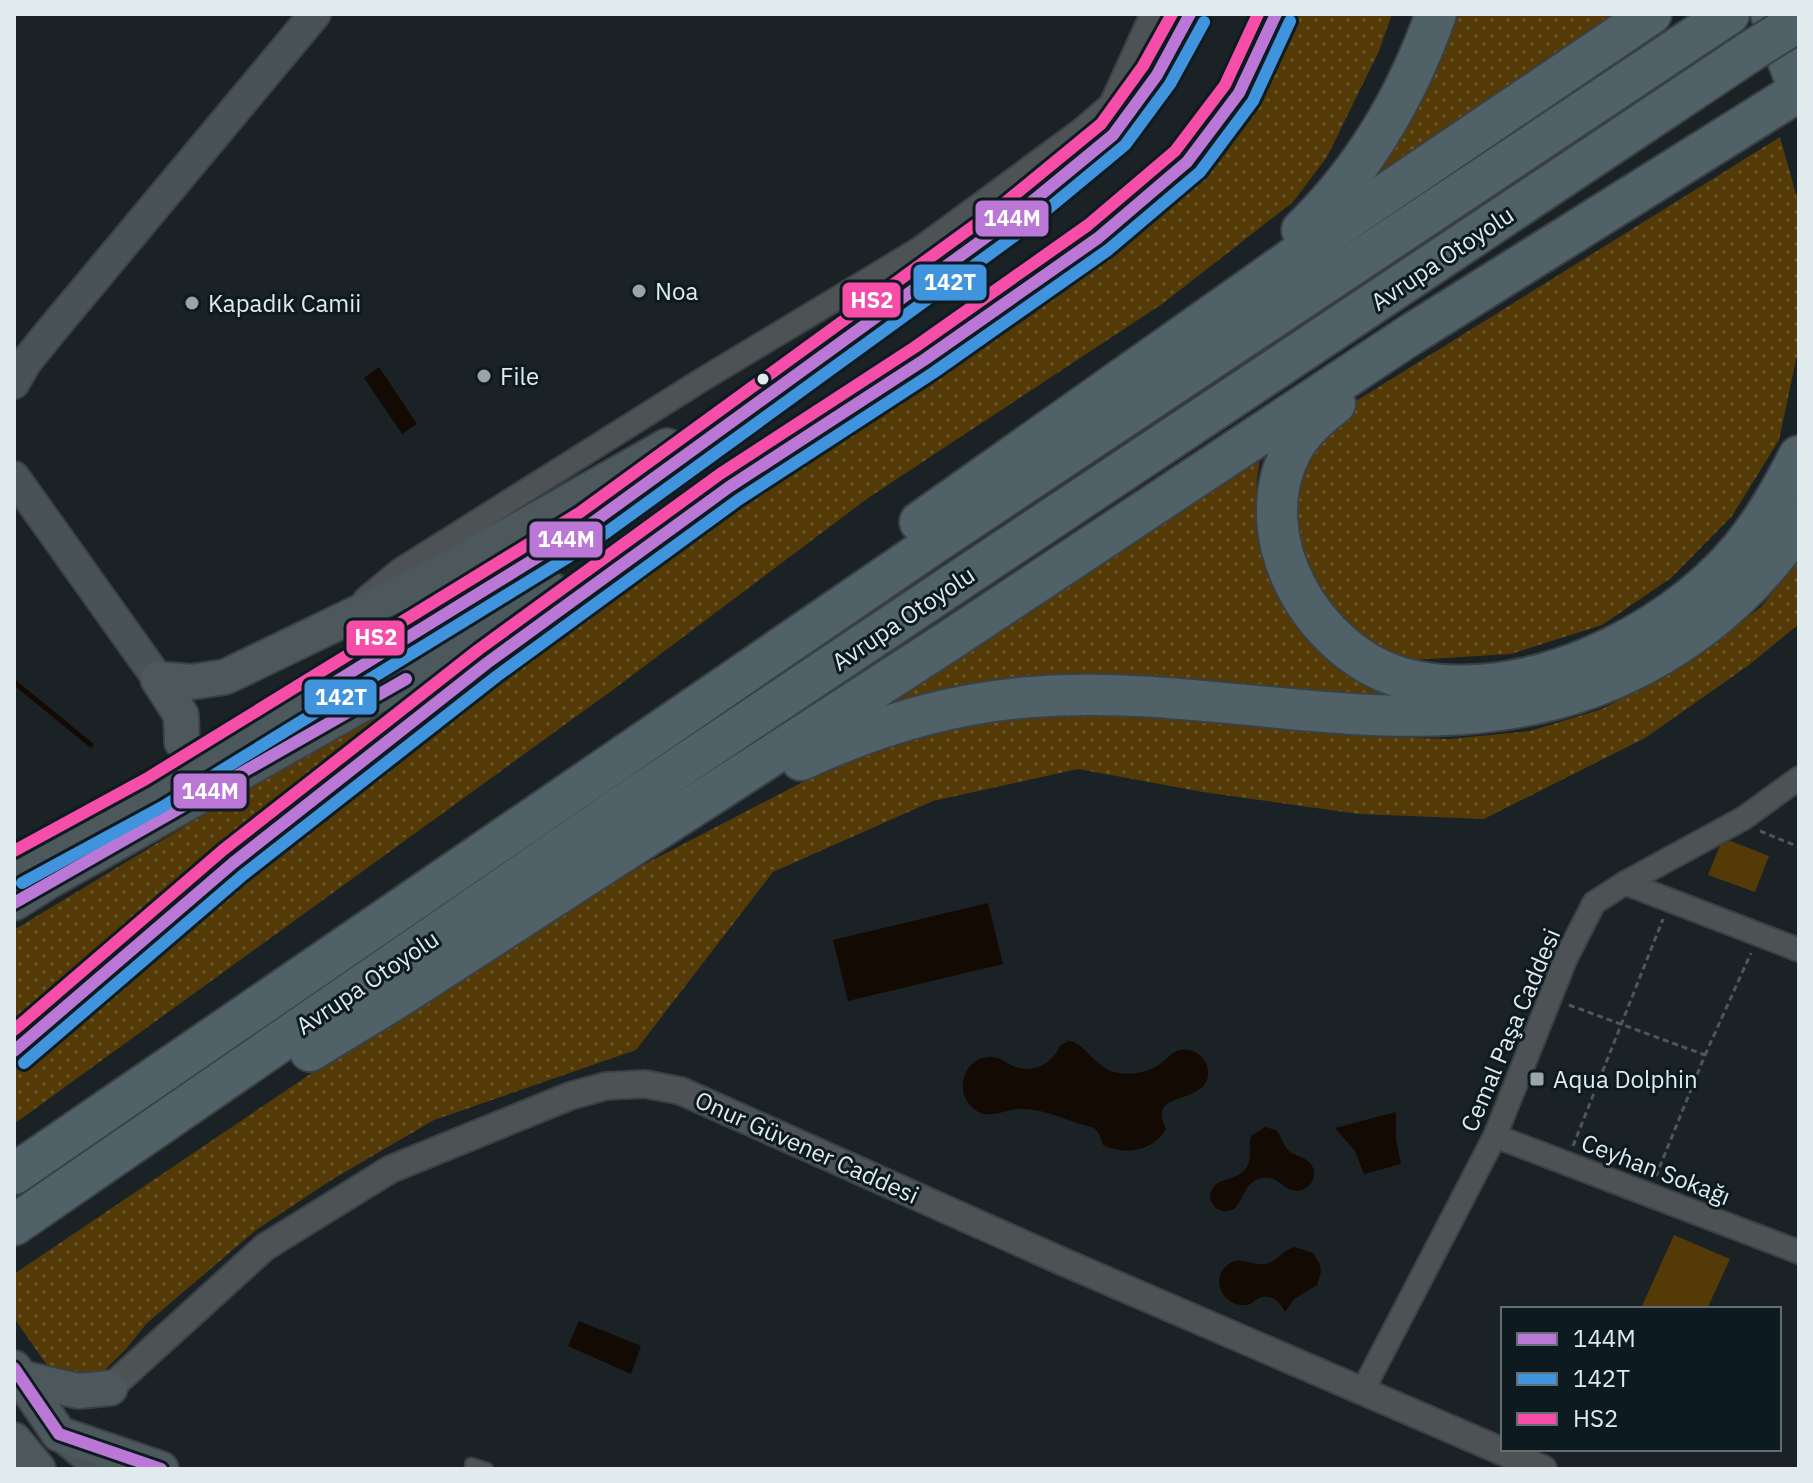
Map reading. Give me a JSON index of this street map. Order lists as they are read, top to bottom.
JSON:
{
  "streets": {
    "highway": ["Avrupa Otoyolu"],
    "street": ["Cemal Paşa Caddesi", "Onur Güvener Caddesi", "Ceyhan Sokağı"]
  },
  "crossings": [
    ["Cemal Paşa Caddesi", "Onur Güvener Caddesi"],
    ["Cemal Paşa Caddesi", "Ceyhan Sokağı"]
  ],
  "places": {
    "other": ["Noa", "Kapadık Camii", "File"],
    "transit": ["Aqua Dolphin"]
  },
  "lines": ["transit line 144M", "transit line HS2", "transit line 142T"],
  "legend": ["144M", "142T", "HS2"]
}
